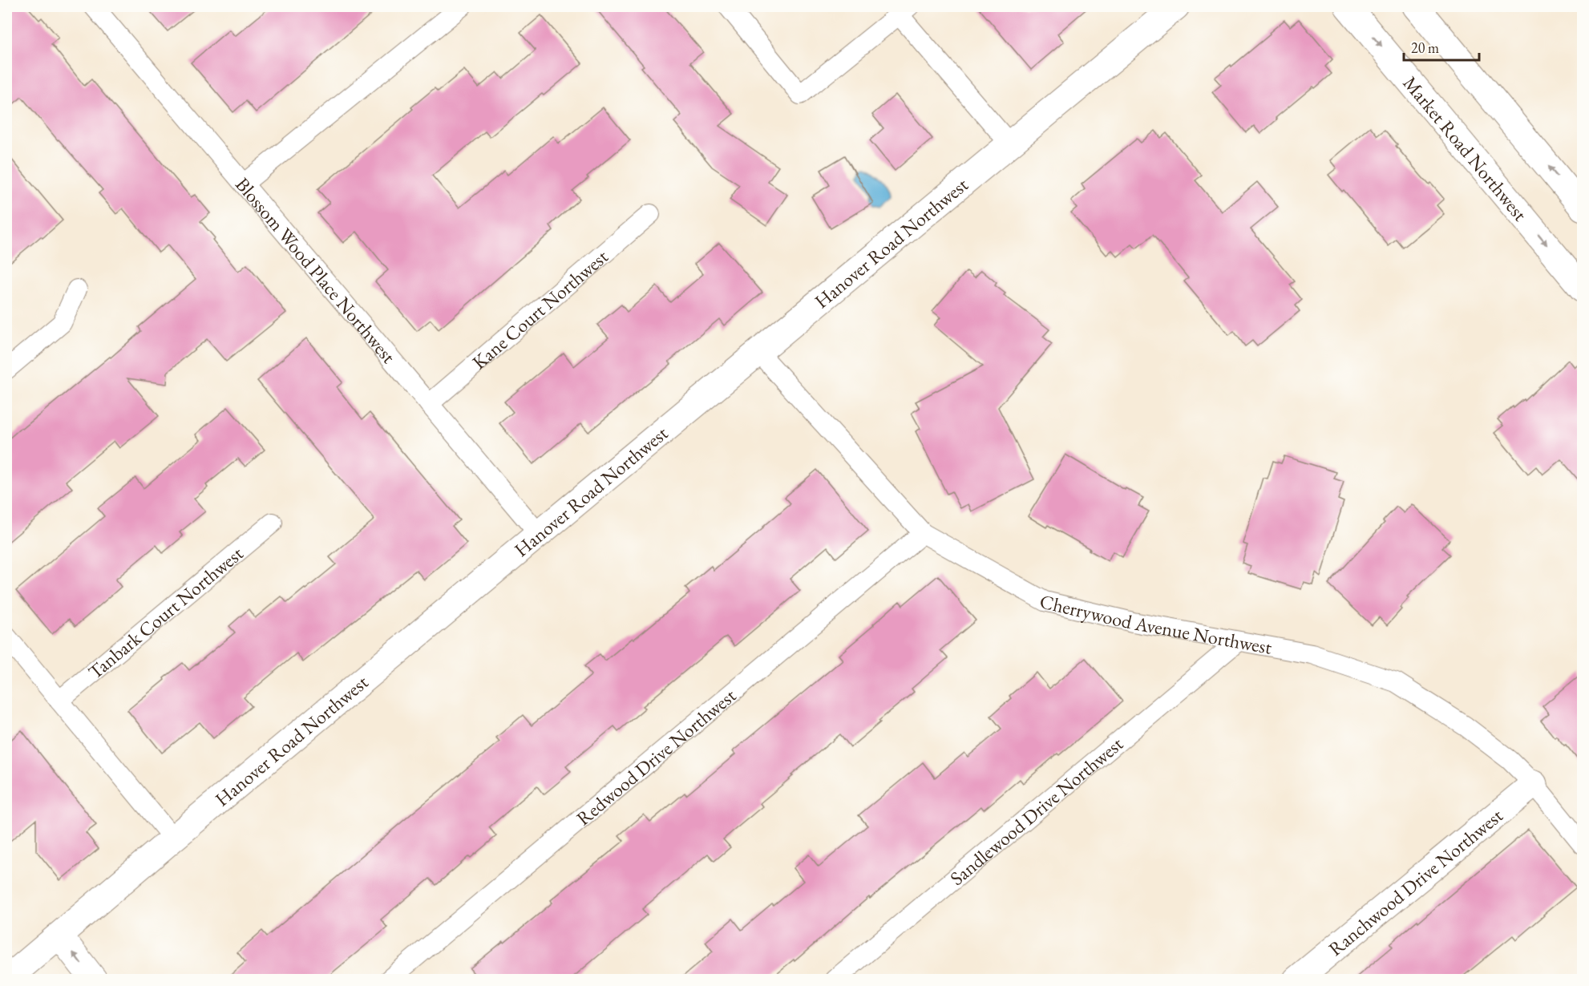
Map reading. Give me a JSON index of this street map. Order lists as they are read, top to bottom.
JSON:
{
  "streets": {
    "street": [
      "Market Road Northwest",
      "Hanover Road Northwest",
      "Blossom Wood Place Northwest",
      "Kane Court Northwest",
      "Tanbark Court Northwest",
      "Cherrywood Avenue Northwest",
      "Redwood Drive Northwest",
      "Sandlewood Drive Northwest",
      "Ranchwood Drive Northwest"
    ]
  },
  "crossings": [
    ["Hanover Road Northwest", "Blossom Wood Place Northwest"],
    ["Hanover Road Northwest", "Cherrywood Avenue Northwest"],
    ["Blossom Wood Place Northwest", "Kane Court Northwest"],
    ["Cherrywood Avenue Northwest", "Redwood Drive Northwest"],
    ["Cherrywood Avenue Northwest", "Sandlewood Drive Northwest"],
    ["Cherrywood Avenue Northwest", "Ranchwood Drive Northwest"]
  ],
  "scale_bar": "20 m"
}
